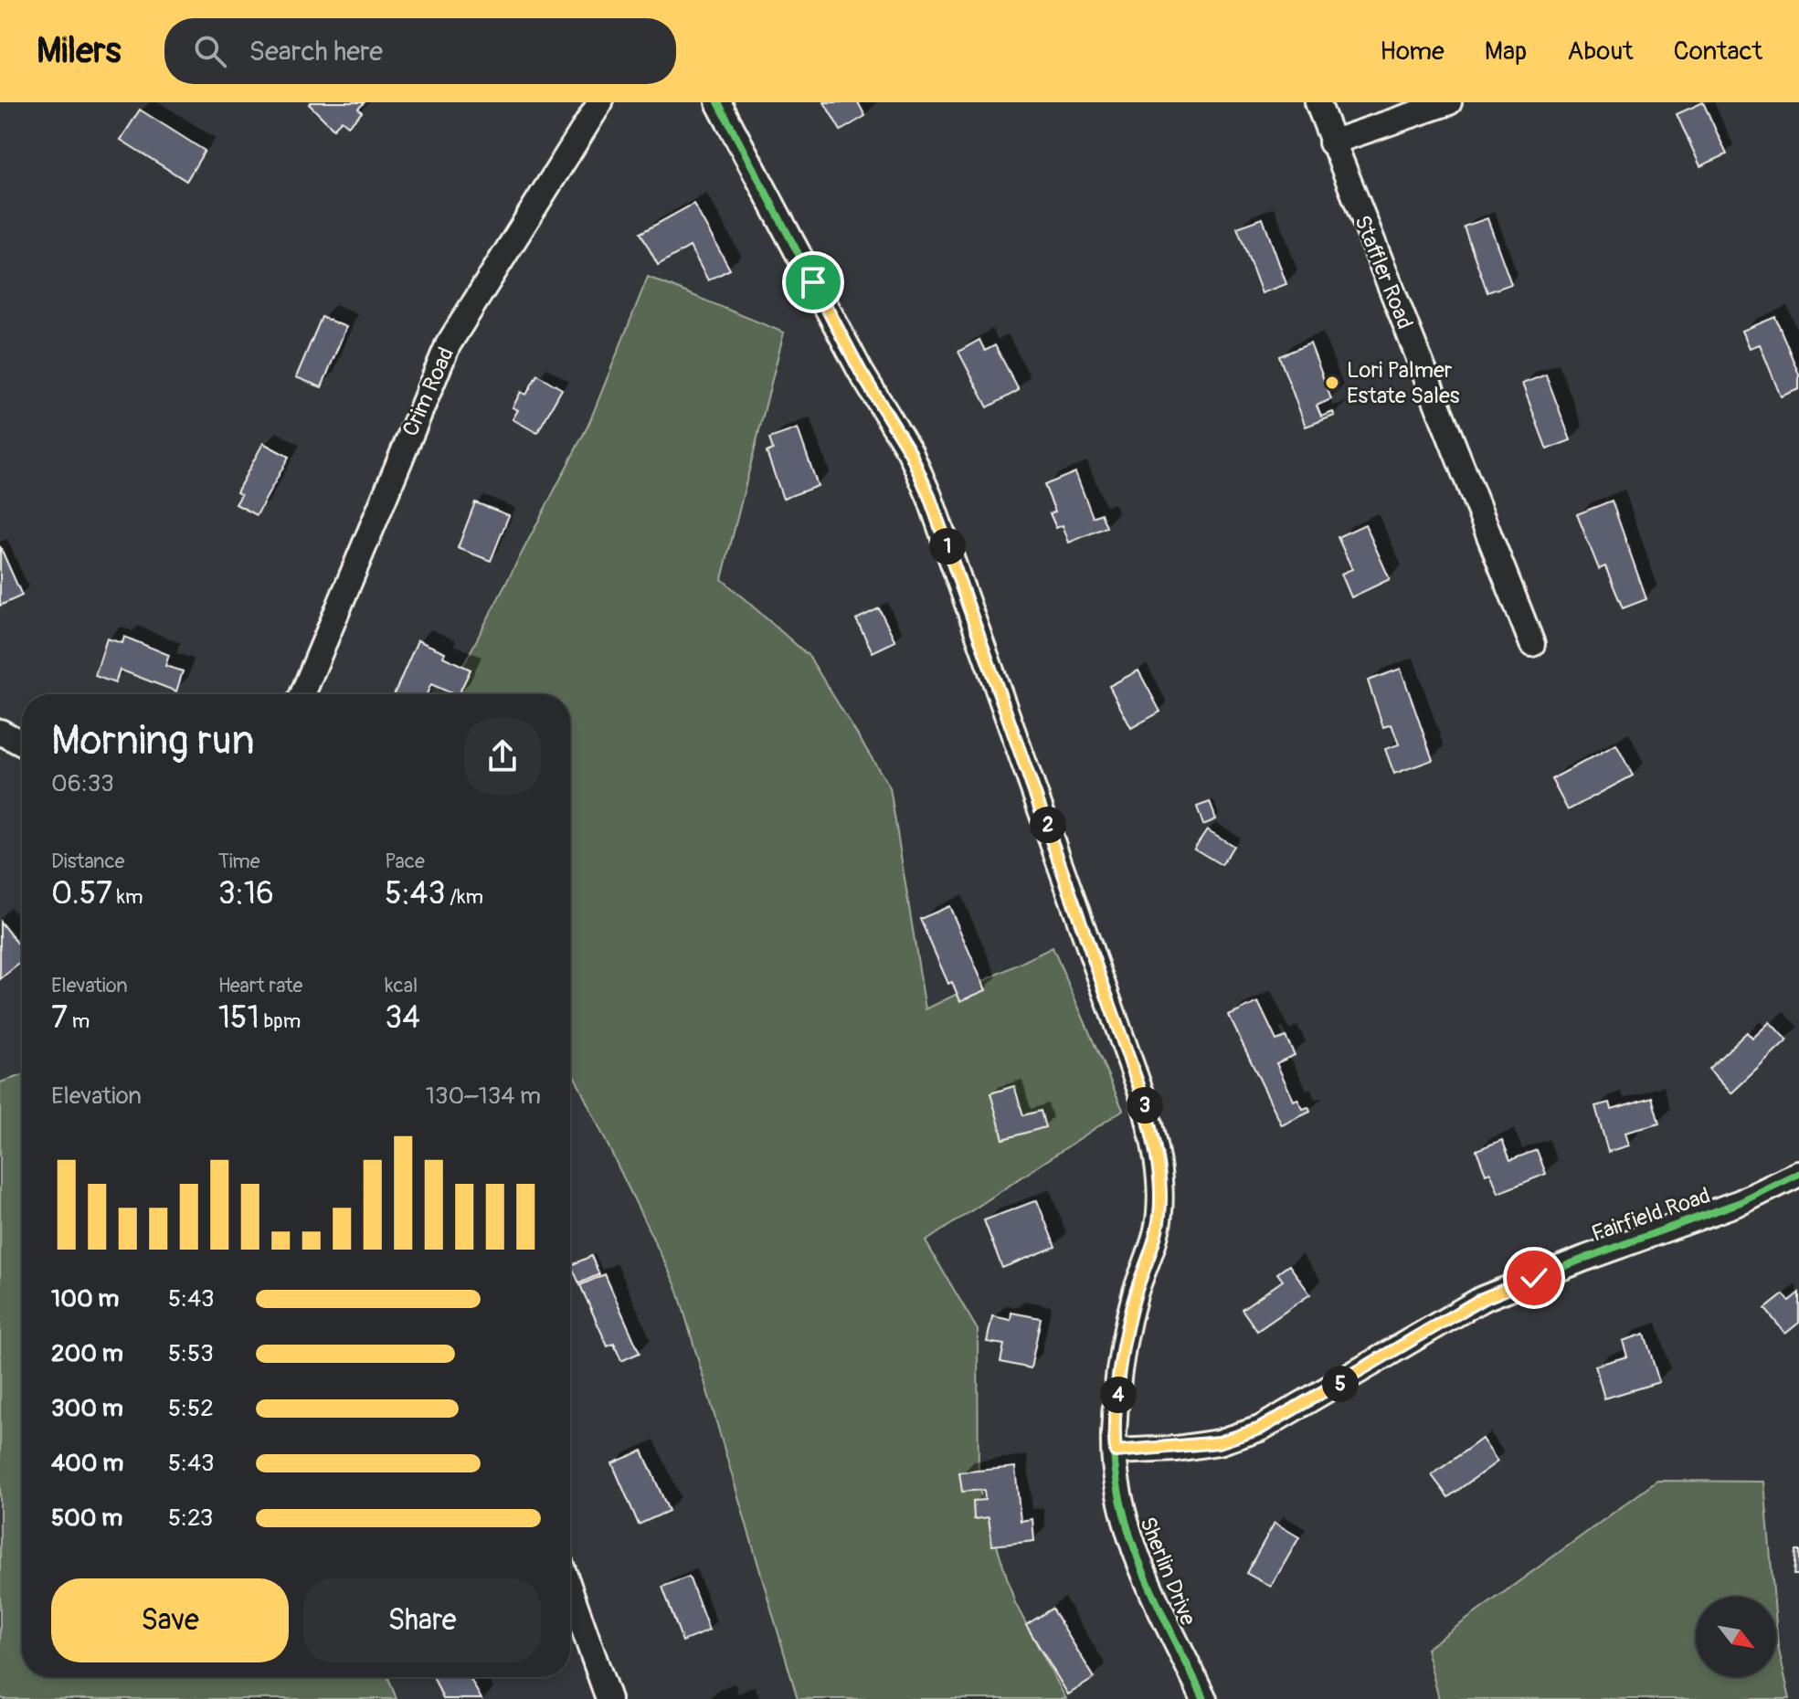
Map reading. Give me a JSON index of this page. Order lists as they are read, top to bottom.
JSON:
{
  "streets": {
    "street": [
      "Staffler Road",
      "Crim Road",
      "Fairfield Road",
      "Sherlin Drive"
    ]
  },
  "crossings": [
    ["Fairfield Road", "Sherlin Drive"]
  ],
  "places": ["Lori Palmer Estate Sales"],
  "north": "bottom right",
  "page": {
    "header": "Milers",
    "search": "Search here",
    "nav": [
      "Home",
      "Map",
      "About",
      "Contact"
    ],
    "pins": [
      "1",
      "2",
      "3",
      "5",
      "4"
    ],
    "heading": ["Morning run", "06:33"],
    "stats": [
      ["Distance", "0.57 km"],
      ["Time", "3:16"],
      ["Pace", "5:43 /km"],
      ["Elevation", "7 m"],
      ["Heart rate", "151 bpm"],
      ["kcal", "34"]
    ],
    "chart": ["Elevation", "130–134 m"],
    "list": [
      {
        "name": "100 m",
        "note": "5:43"
      },
      {
        "name": "200 m",
        "note": "5:53"
      },
      {
        "name": "300 m",
        "note": "5:52"
      },
      {
        "name": "400 m",
        "note": "5:43"
      },
      {
        "name": "500 m",
        "note": "5:23"
      }
    ],
    "buttons": ["Save", "Share"]
  }
}
